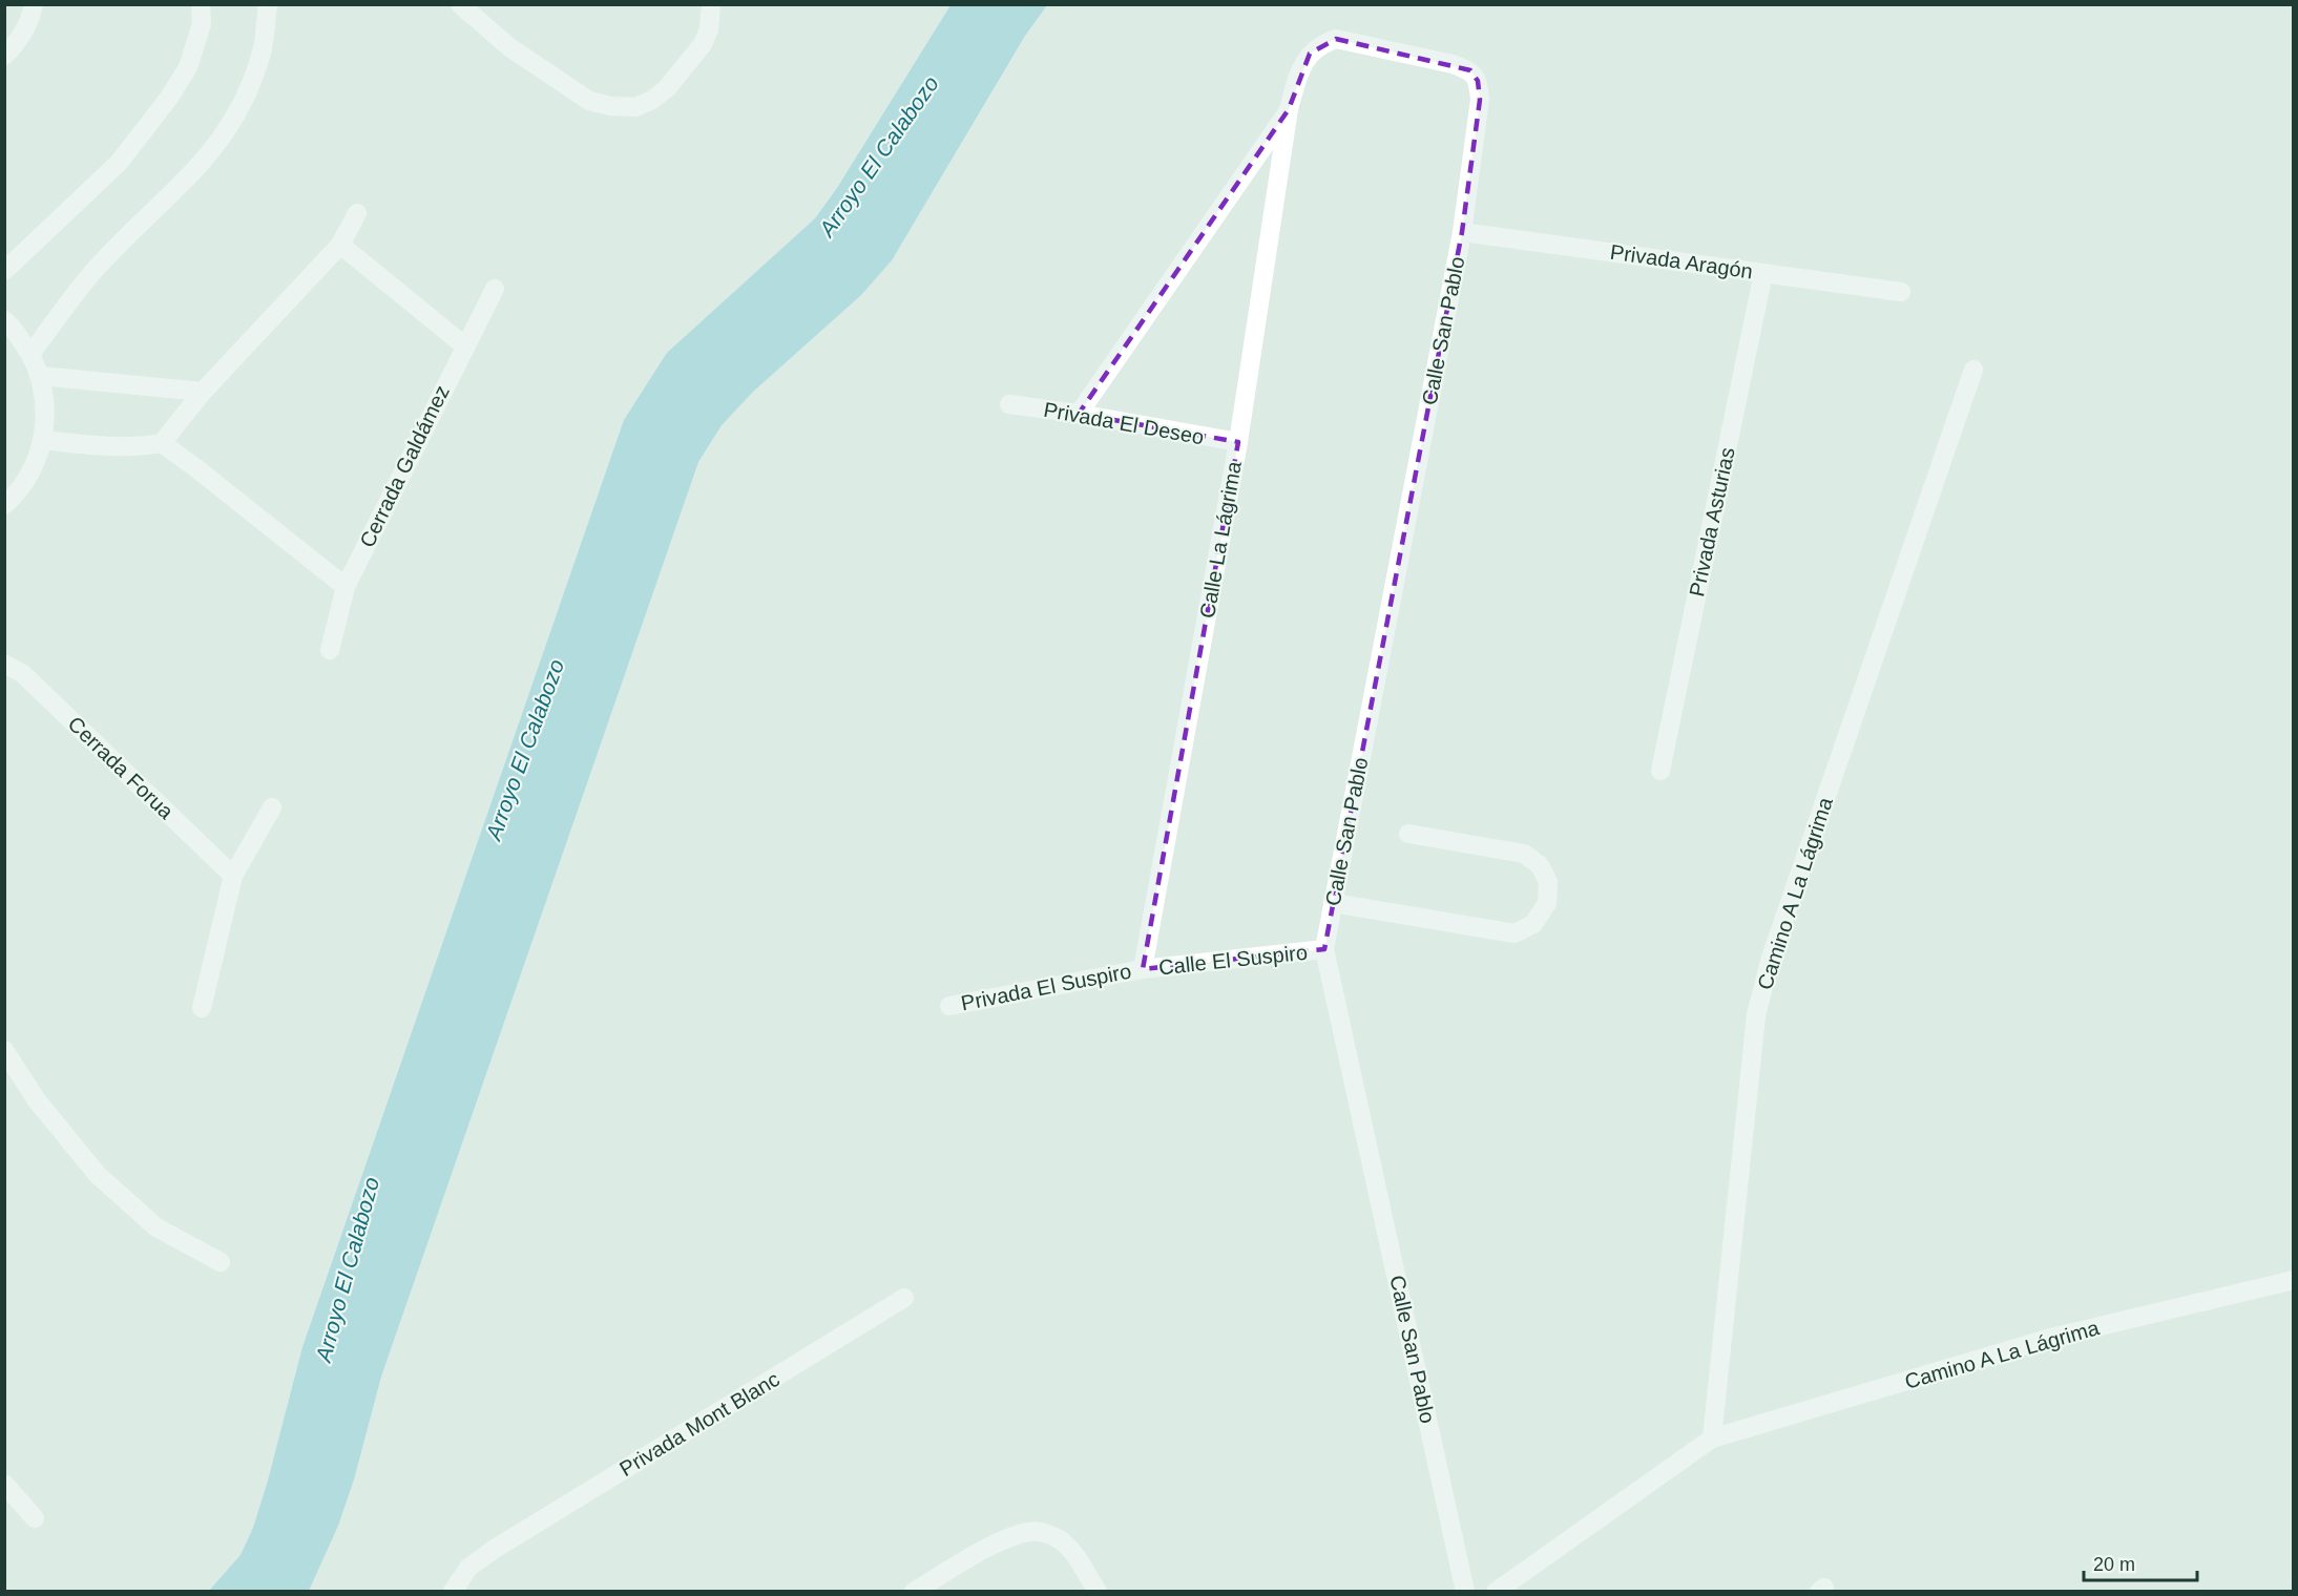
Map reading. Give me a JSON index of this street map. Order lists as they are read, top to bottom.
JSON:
{
  "streets": {
    "street": [
      "Privada Aragón",
      "Calle San Pablo",
      "Privada El Deseo",
      "Cerrada Galdámez",
      "Privada Asturias",
      "Calle La Lágrima",
      "Cerrada Forua",
      "Camino A La Lágrima",
      "Calle El Suspiro",
      "Privada El Suspiro",
      "Privada Mont Blanc"
    ]
  },
  "crossings": [
    ["Privada Aragón", "Calle San Pablo"],
    ["Privada Aragón", "Privada Asturias"],
    ["Calle San Pablo", "Calle La Lágrima"],
    ["Calle San Pablo", "Calle El Suspiro"],
    ["Privada El Deseo", "Calle La Lágrima"],
    ["Calle La Lágrima", "Calle El Suspiro"],
    ["Calle La Lágrima", "Privada El Suspiro"],
    ["Calle El Suspiro", "Privada El Suspiro"]
  ],
  "water": ["Arroyo El Calabozo"],
  "scale_bar": "20 m"
}
